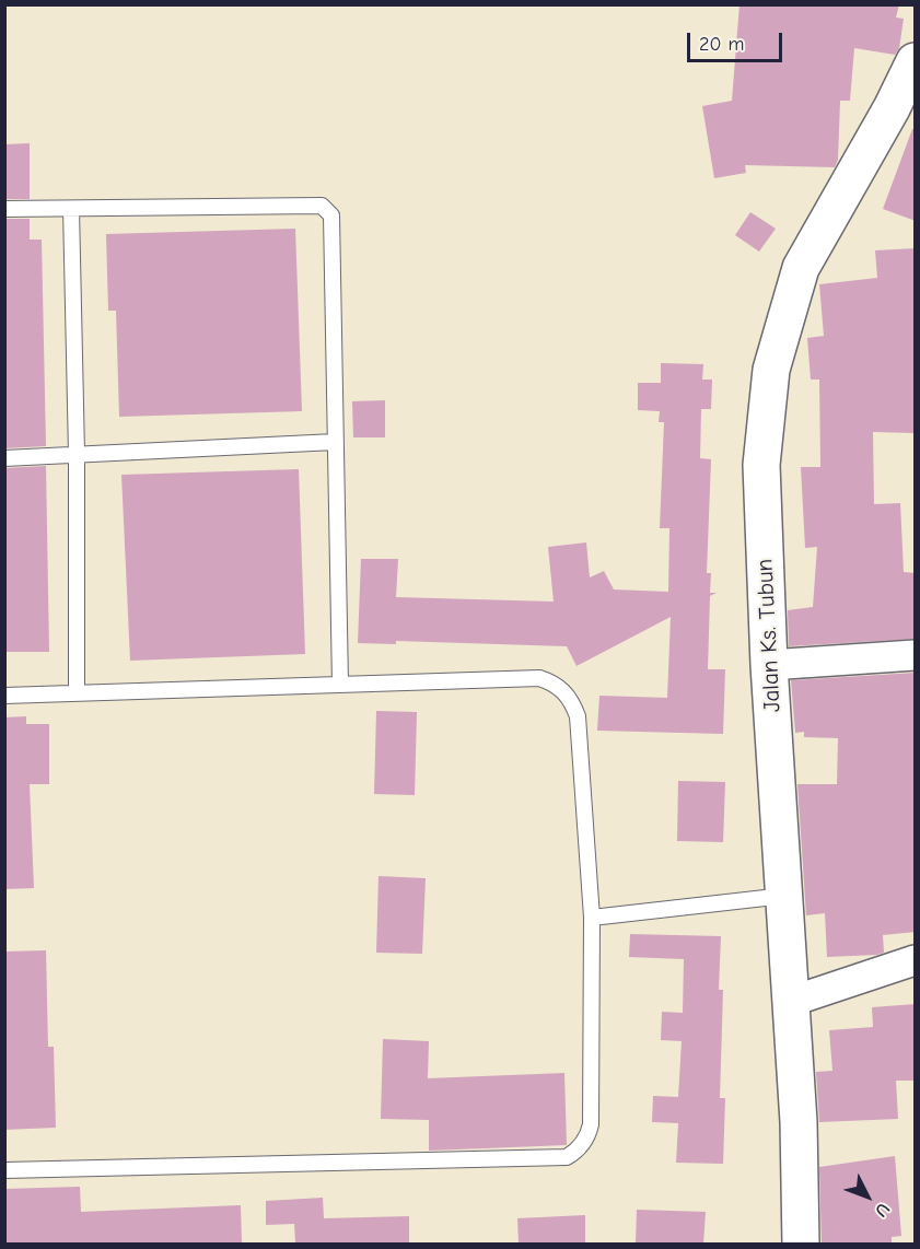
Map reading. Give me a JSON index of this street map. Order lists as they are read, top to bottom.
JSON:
{
  "streets": {
    "street": ["Jalan Ks. Tubun"]
  },
  "scale_bar": "20 m",
  "north": "bottom right"
}
